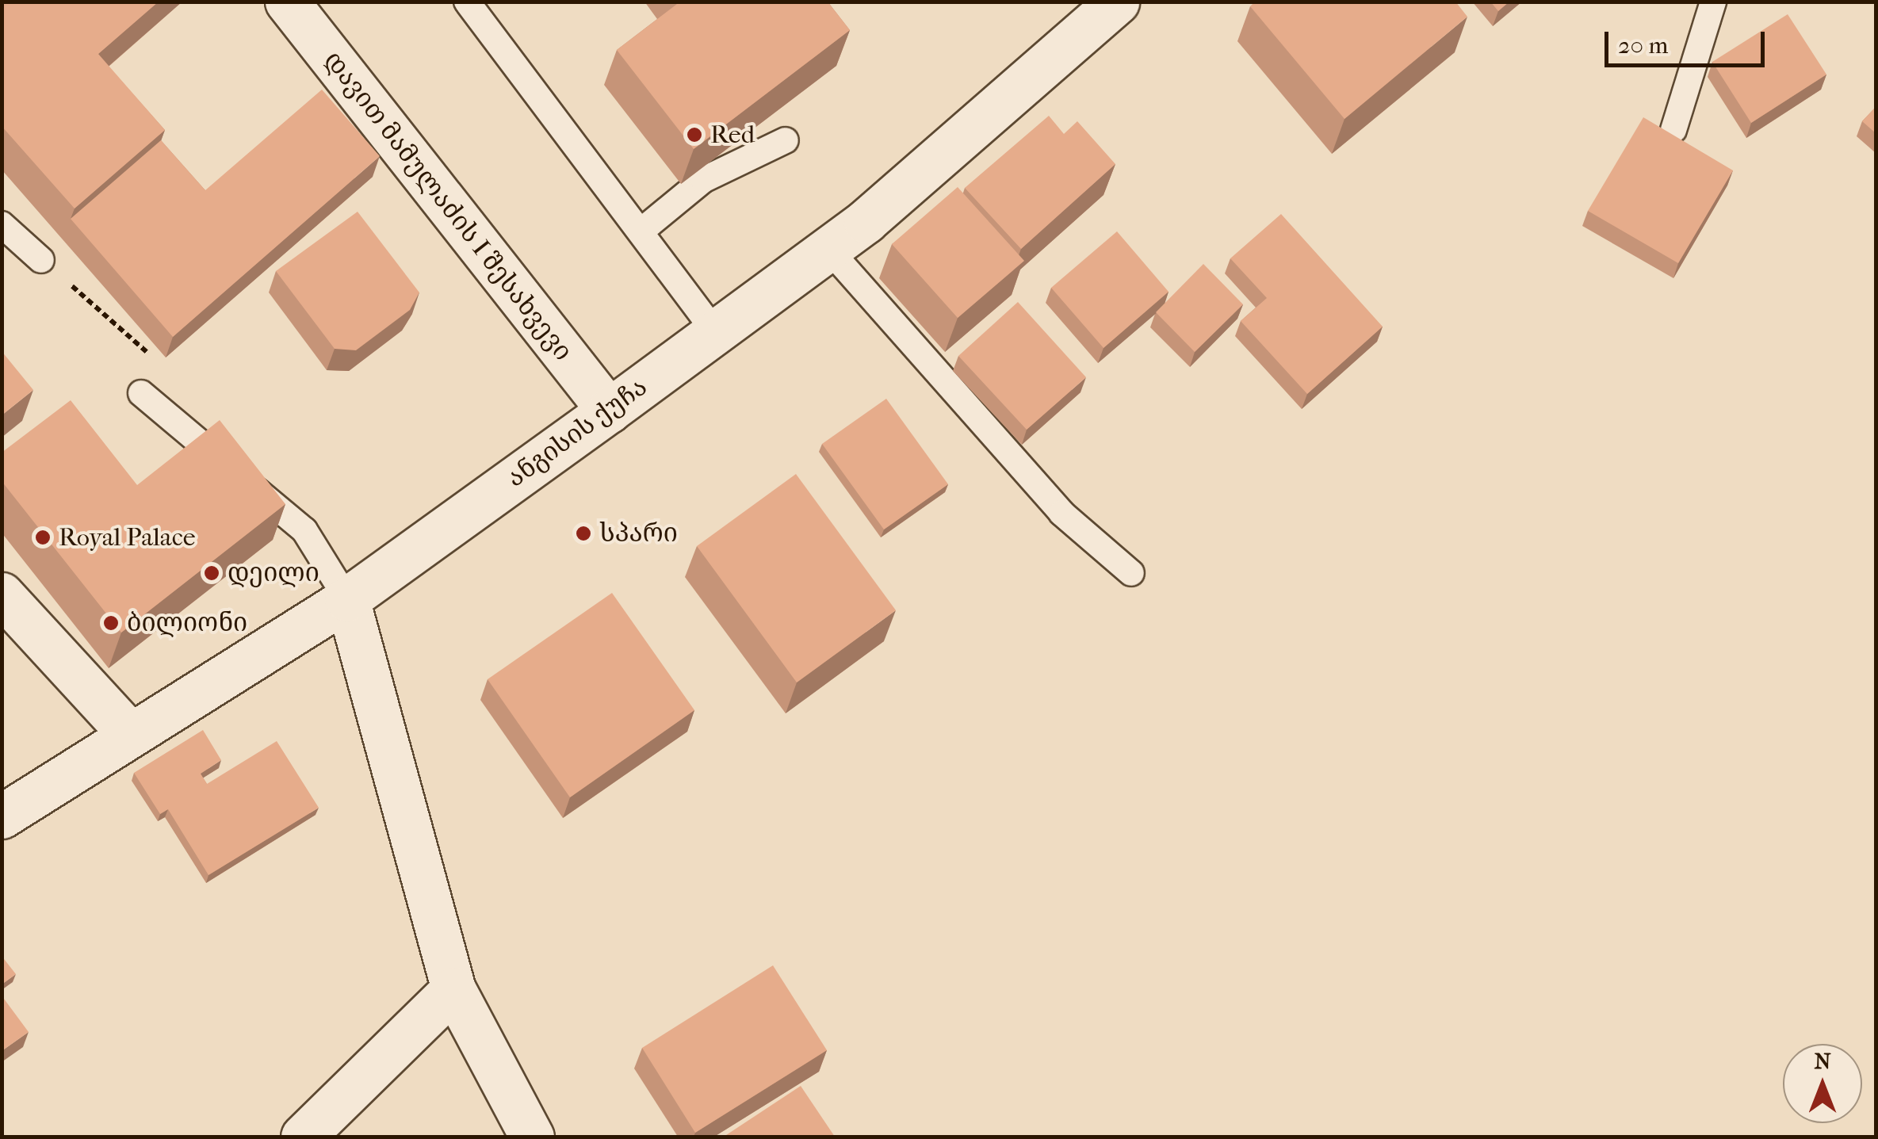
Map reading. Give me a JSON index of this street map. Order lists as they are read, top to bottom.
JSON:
{
  "streets": {
    "street": ["დავით მამულაძის I შესახვევი", "ანგისის ქუჩა"]
  },
  "crossings": [
    ["დავით მამულაძის I შესახვევი", "ანგისის ქუჩა"]
  ],
  "places": [
    "Red",
    "სპარი",
    "Royal Palace",
    "დეილი",
    "ბილიონი"
  ],
  "scale_bar": "20 m",
  "north": "top"
}
